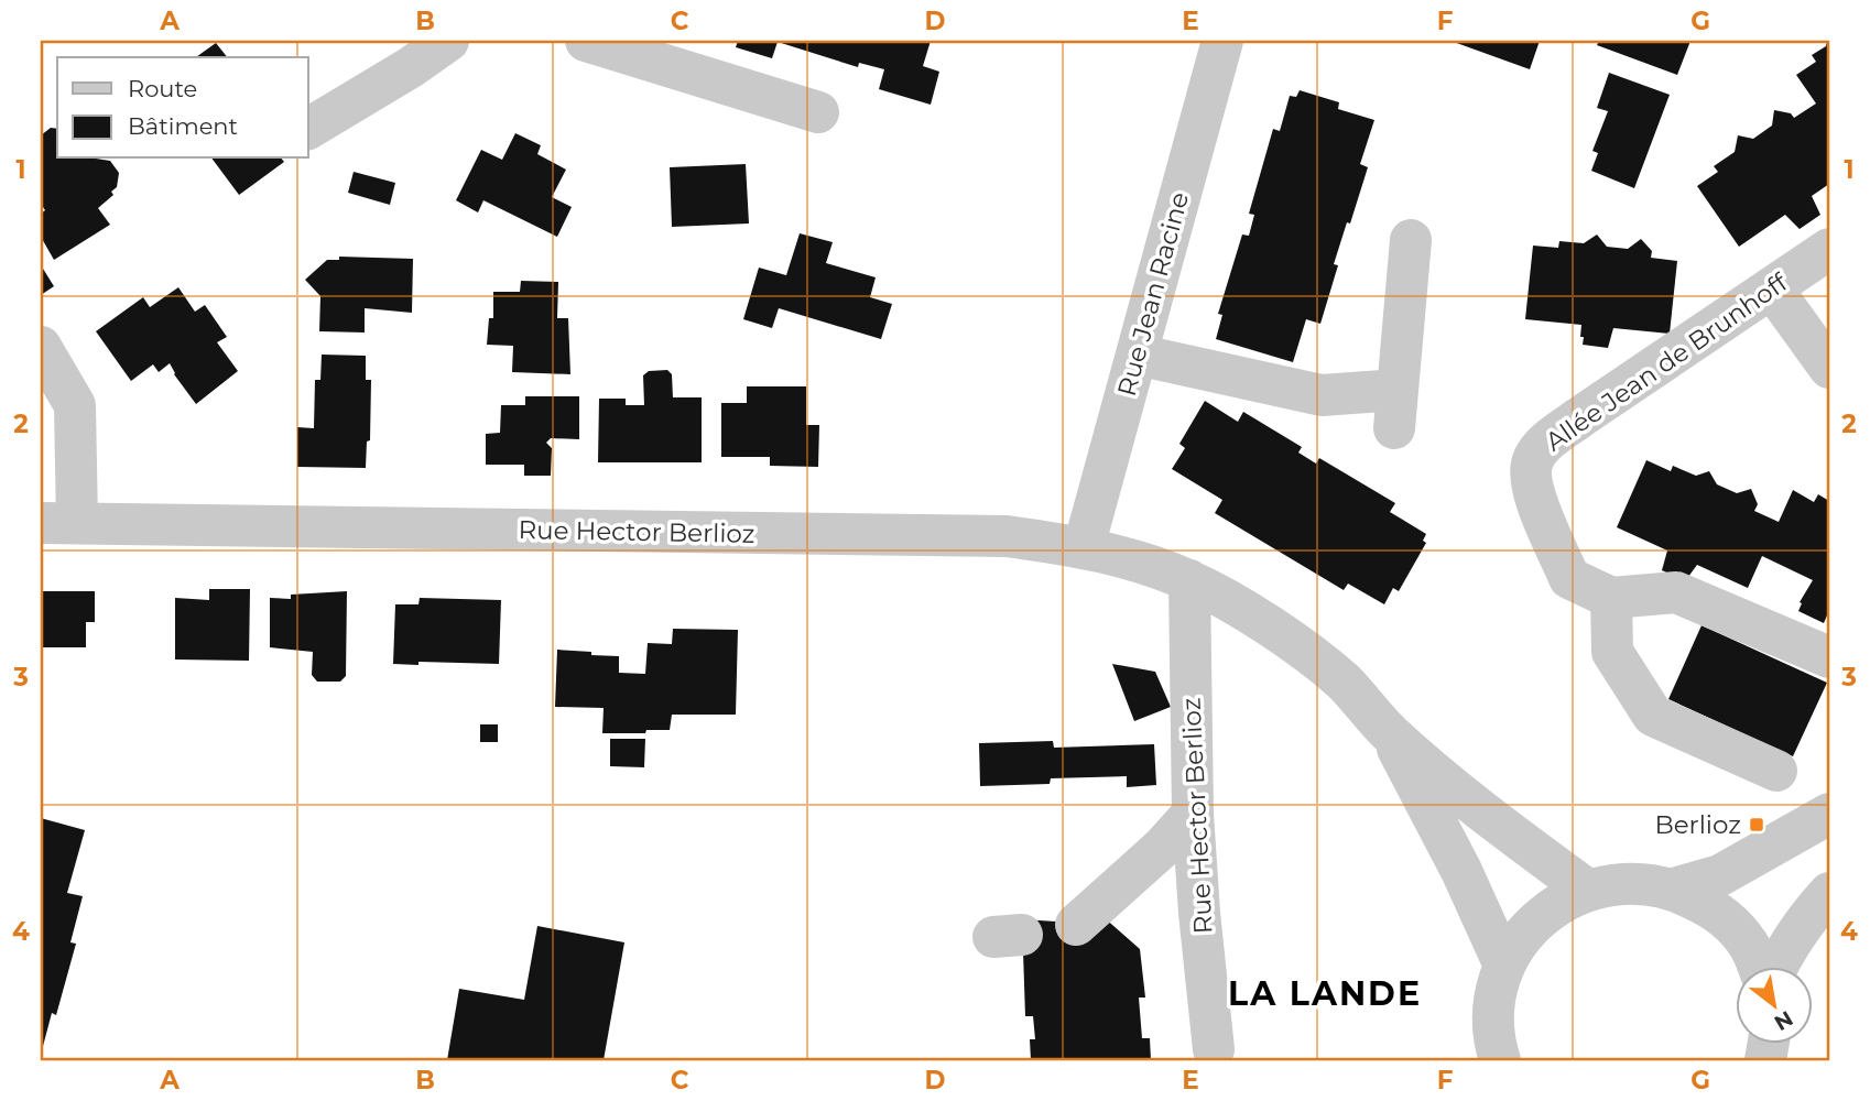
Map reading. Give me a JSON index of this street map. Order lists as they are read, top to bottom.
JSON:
{
  "streets": {
    "street": ["Rue Jean Racine", "Allée Jean de Brunhoff", "Rue Hector Berlioz"]
  },
  "crossings": [
    ["Rue Jean Racine", "Rue Hector Berlioz"]
  ],
  "districts": ["LA LANDE"],
  "places": {
    "transit": ["Berlioz"]
  },
  "legend": ["Route", "Bâtiment"],
  "north": "bottom right",
  "grid": {
    "columns": [
      "A",
      "B",
      "C",
      "D",
      "E",
      "F",
      "G"
    ],
    "rows": [
      "1",
      "2",
      "3",
      "4"
    ]
  }
}
